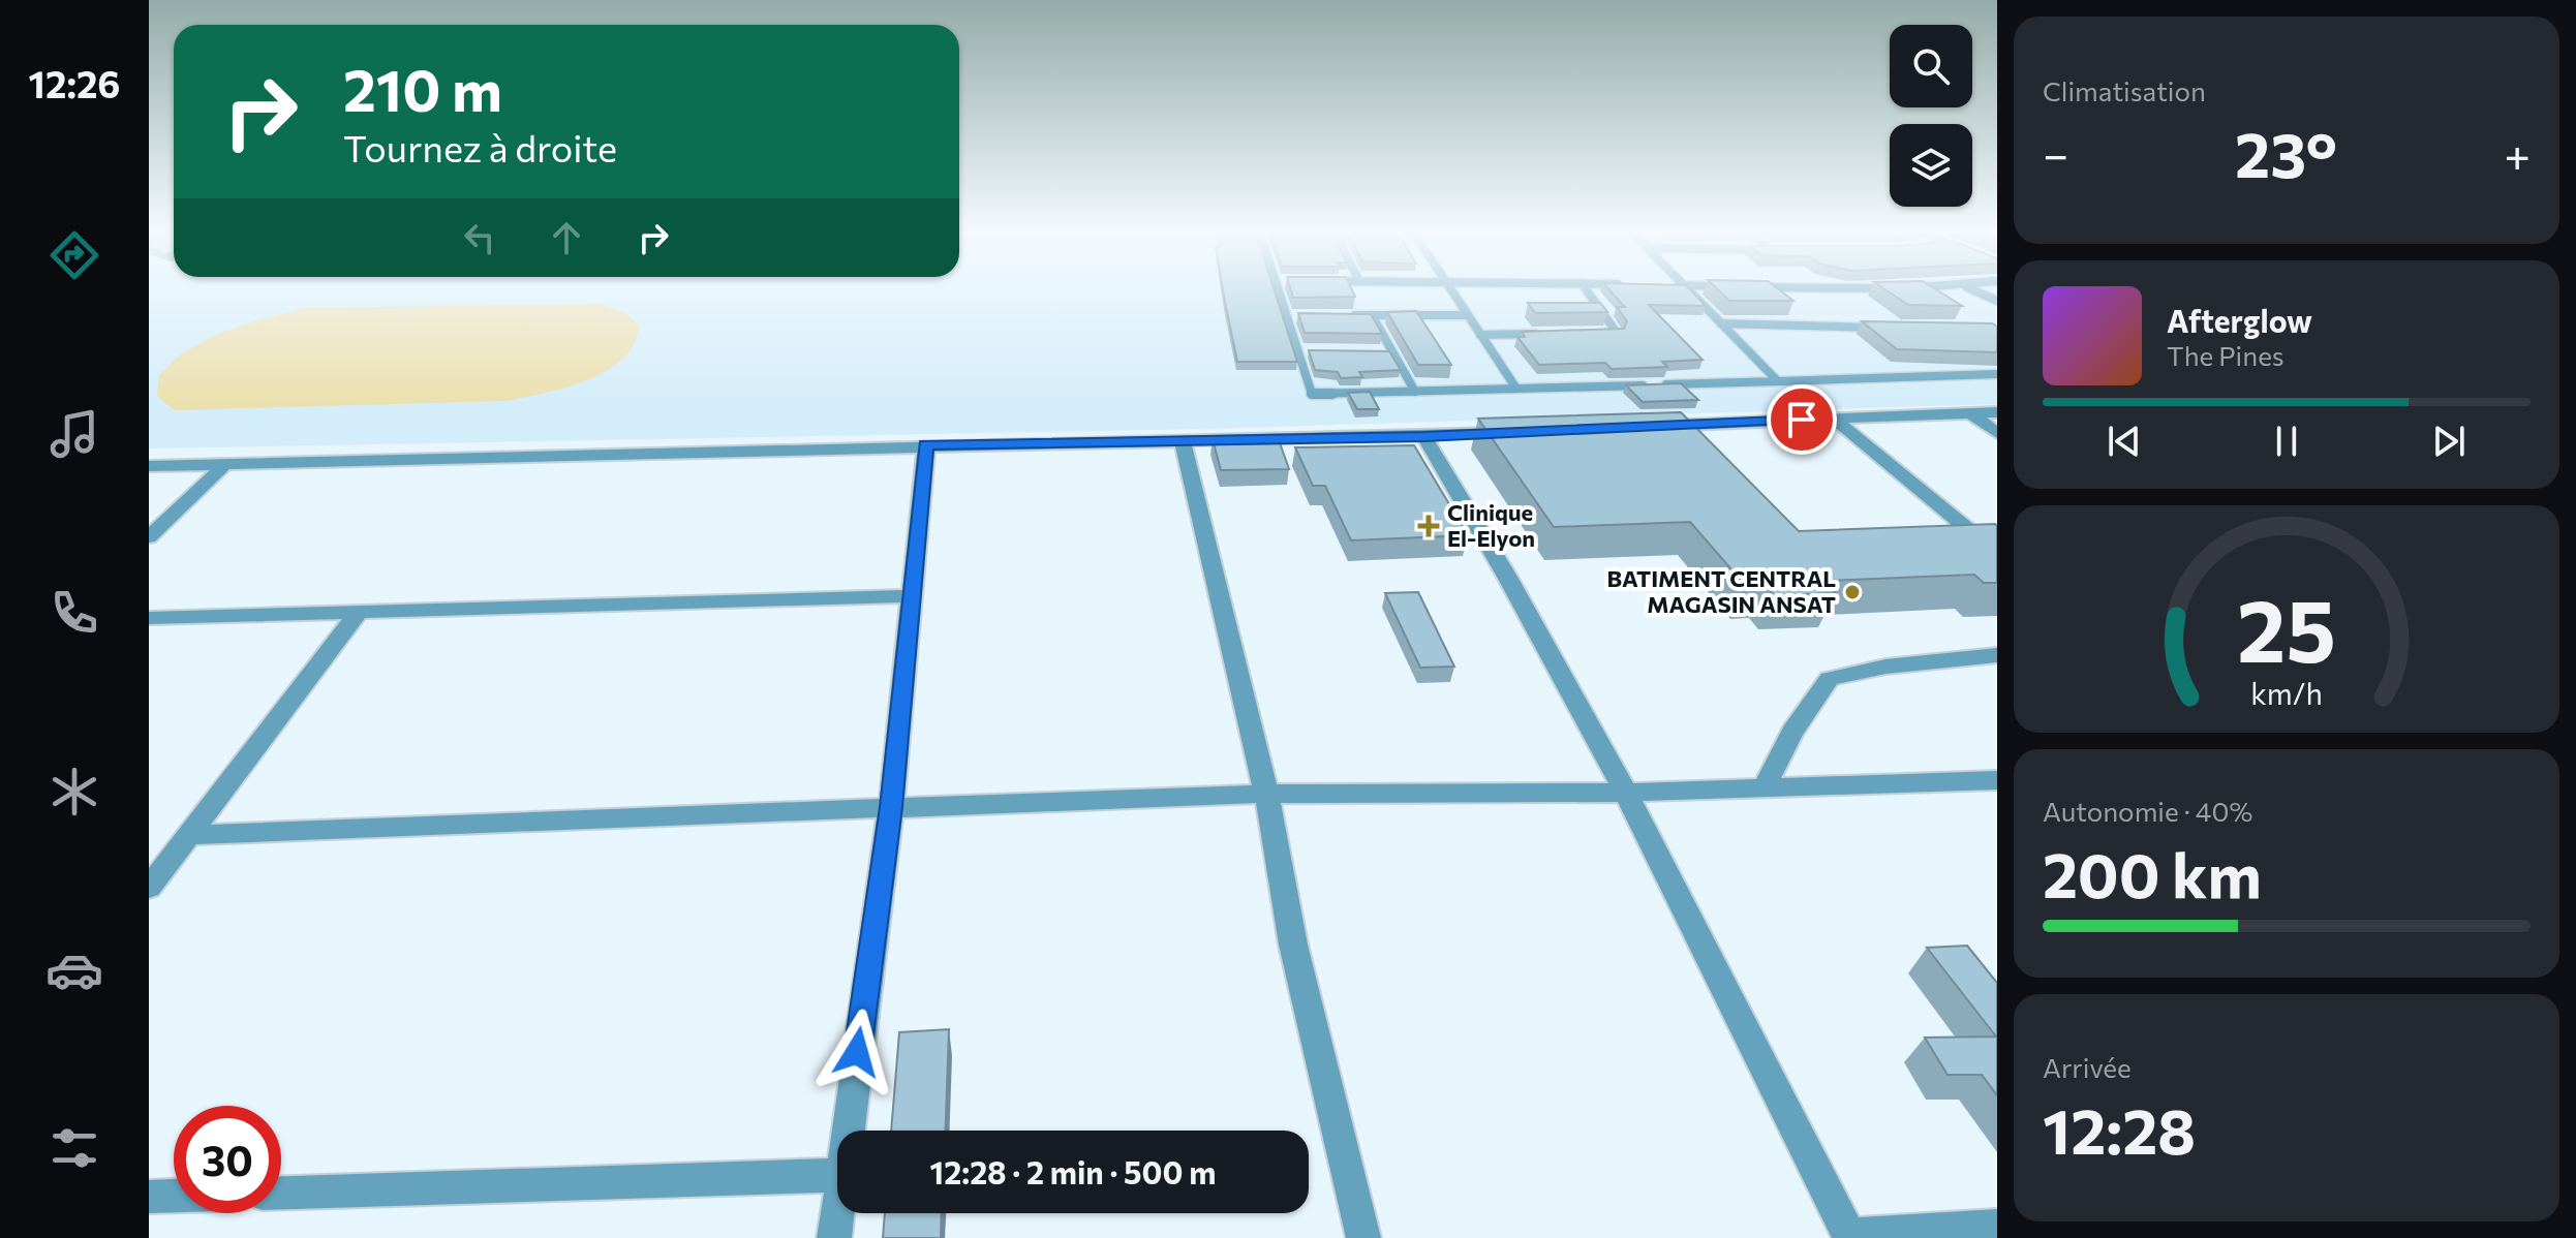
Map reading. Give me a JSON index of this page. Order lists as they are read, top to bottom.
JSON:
{
  "places": {
    "health": ["Clinique El-Elyon"],
    "other": ["BATIMENT CENTRAL MAGASIN ANSAT"]
  },
  "page": {
    "tabs": "12:26",
    "tile": [
      "Climatisation",
      ["Autonomie · 40%", "200 km"],
      ["Arrivée", "12:28"]
    ],
    "turn": ["210 m", "Tournez à droite"],
    "heat": ["−", "23°", "+"],
    "song": ["Afterglow", "The Pines"],
    "limit": "30",
    "trip": "12:28 · 2 min · 500 m",
    "gauge": ["25", "km/h"]
  }
}
